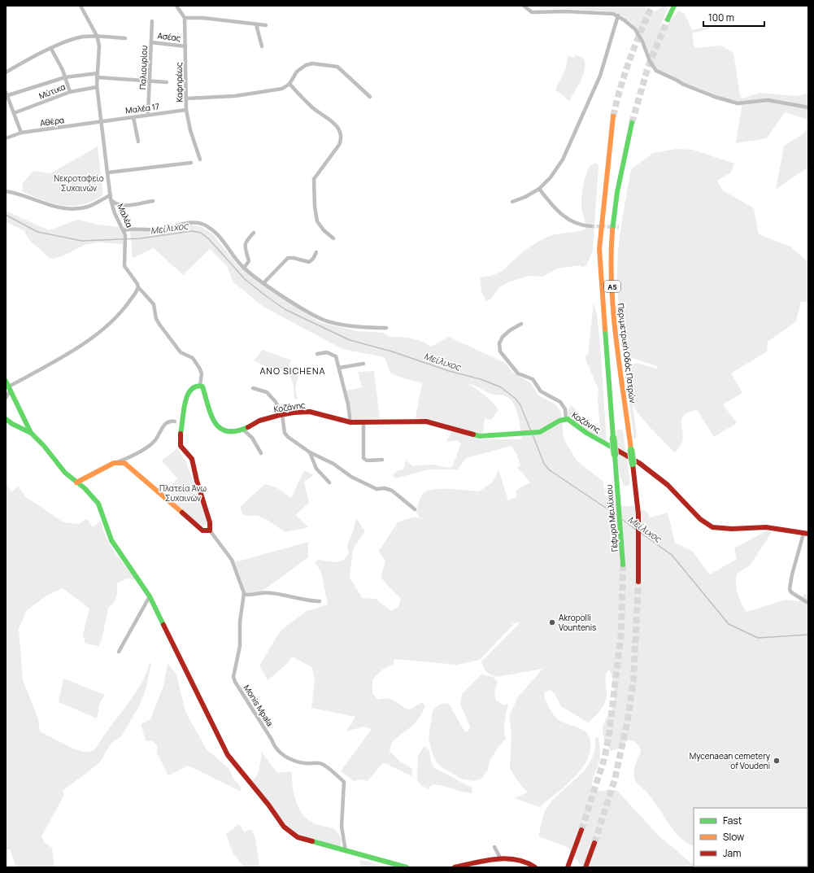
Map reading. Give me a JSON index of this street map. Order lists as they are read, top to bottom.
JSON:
{
  "streets": {
    "main road": [
      "Α5",
      "Περιμετρική Οδός Πατρών",
      "Κοζάνης",
      "Γέφυρα Μειλίχιου"
    ],
    "street": [
      "Ασέας",
      "Παλιουρίου",
      "Καφηρέως",
      "Μύτικα",
      "Μαλέα 17",
      "Αθέρα",
      "Μαλέα",
      "Monis Mpala"
    ]
  },
  "crossings": [
    ["Ασέας", "Παλιουρίου"],
    ["Ασέας", "Καφηρέως"],
    ["Παλιουρίου", "Μαλέα 17"],
    ["Καφηρέως", "Μαλέα 17"],
    ["Μύτικα", "Μαλέα"],
    ["Μαλέα 17", "Αθέρα"],
    ["Μαλέα 17", "Μαλέα"],
    ["Αθέρα", "Μαλέα"],
    ["Μαλέα", "Κοζάνης"]
  ],
  "districts": ["ANO SICHENA"],
  "water": ["Μείλιχος"],
  "parks": ["Νεκροταφείο Συχαινών", "Πλατεία Άνω Συχαινών"],
  "places": ["Akropolli Vountenis", "Mycenaean cemetery of Voudeni"],
  "legend": ["Fast", "Slow", "Jam"],
  "scale_bar": "100 m"
}
